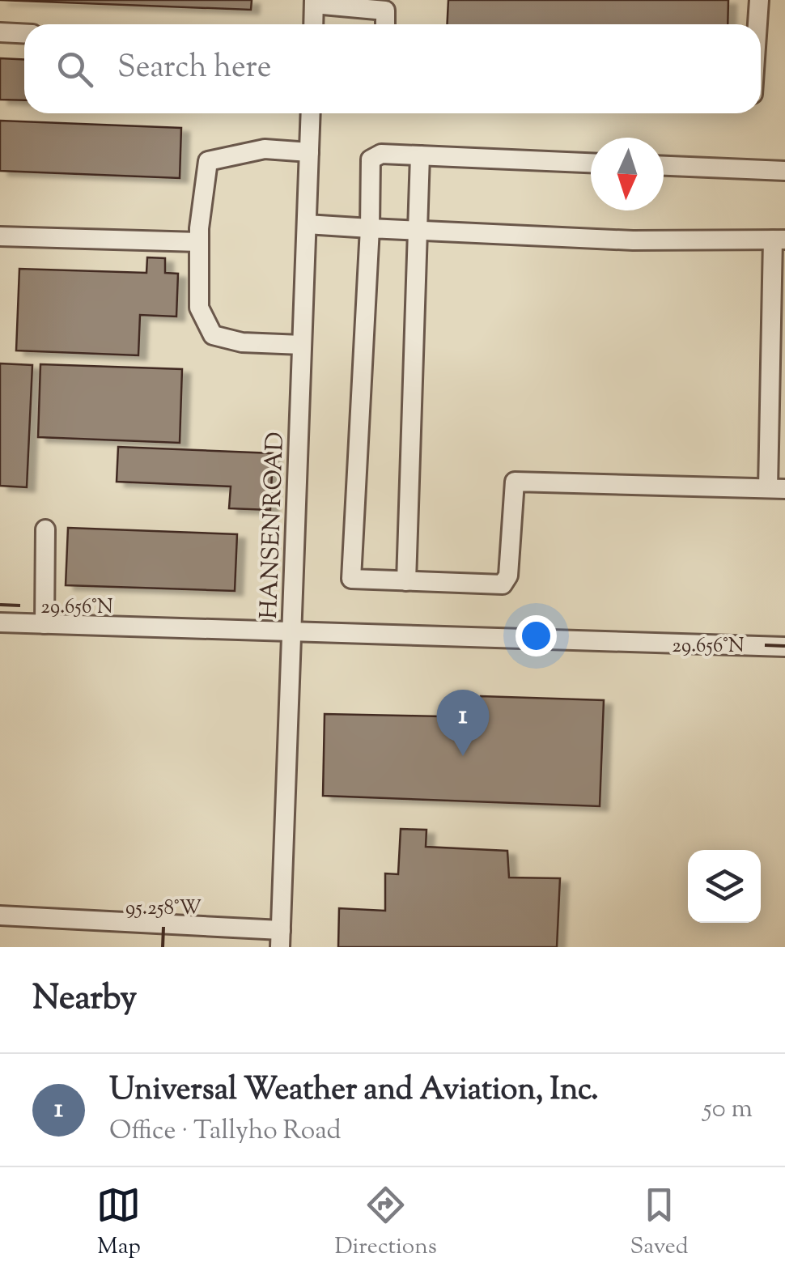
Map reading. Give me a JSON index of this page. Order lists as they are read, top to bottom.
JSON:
{
  "streets": {
    "street": ["HANSEN ROAD"]
  },
  "north": "bottom",
  "page": {
    "search": "Search here",
    "pins": "1",
    "heading": "Nearby",
    "list": [
      {
        "mark": "1",
        "name": "Universal Weather and Aviation, Inc.",
        "note": "Office · Tallyho Road",
        "value": "50 m"
      }
    ],
    "nav": ["Map", "Directions", "Saved"]
  },
  "coordinates": ["29.656°N", "95.258°W"]
}
